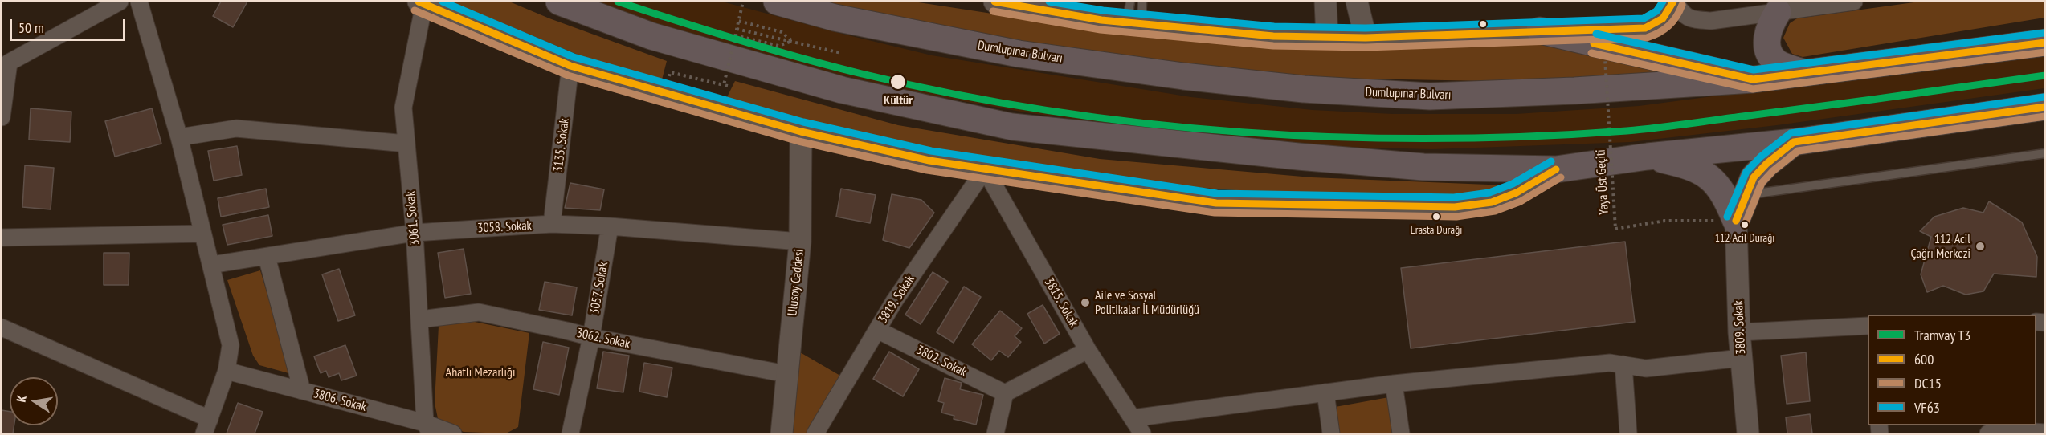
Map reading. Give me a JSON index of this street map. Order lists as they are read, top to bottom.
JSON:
{
  "streets": {
    "highway": ["Dumlupınar Bulvarı"],
    "street": [
      "3135. Sokak",
      "3061. Sokak",
      "3058. Sokak",
      "Ulusoy Caddesi",
      "3057. Sokak",
      "3819. Sokak",
      "3815. Sokak",
      "3809. Sokak",
      "3062. Sokak",
      "3802. Sokak",
      "3806. Sokak"
    ],
    "path": ["Yaya Üst Geçiti"]
  },
  "crossings": [
    ["3135. Sokak", "3058. Sokak"],
    ["Yaya Üst Geçiti", "3809. Sokak"],
    ["3061. Sokak", "3058. Sokak"],
    ["3061. Sokak", "3062. Sokak"],
    ["3061. Sokak", "3806. Sokak"],
    ["3058. Sokak", "Ulusoy Caddesi"],
    ["3058. Sokak", "3057. Sokak"],
    ["Ulusoy Caddesi", "3062. Sokak"],
    ["3057. Sokak", "3062. Sokak"],
    ["3819. Sokak", "3815. Sokak"],
    ["3819. Sokak", "3802. Sokak"]
  ],
  "parks": ["Ahatlı Mezarlığı"],
  "places": [
    "Kültür",
    "Erasta Duraĝı",
    "112 Acil Durağı",
    "112 Acil Çağrı Merkezi",
    "Aile ve Sosyal Politikalar İl Müdürlüğü"
  ],
  "lines": [
    "tram line T3",
    "transit line 600",
    "transit line VF63",
    "transit line DC15"
  ],
  "legend": [
    "Tramvay T3",
    "600",
    "DC15",
    "VF63"
  ],
  "scale_bar": "50 m",
  "north": "left"
}
